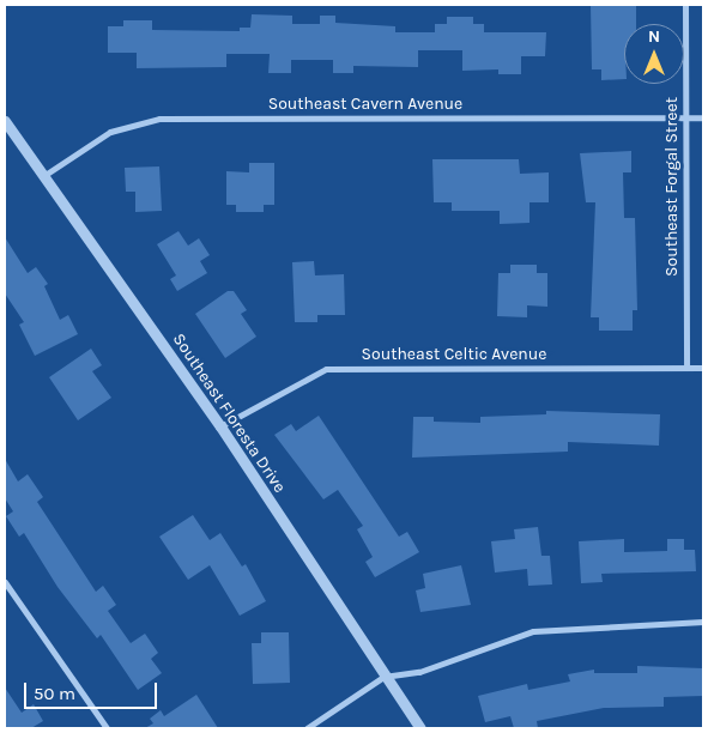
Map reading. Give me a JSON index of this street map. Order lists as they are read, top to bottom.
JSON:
{
  "streets": {
    "street": [
      "Southeast Cavern Avenue",
      "Southeast Forgal Street",
      "Southeast Celtic Avenue",
      "Southeast Floresta Drive"
    ]
  },
  "crossings": [
    ["Southeast Cavern Avenue", "Southeast Forgal Street"],
    ["Southeast Cavern Avenue", "Southeast Floresta Drive"],
    ["Southeast Forgal Street", "Southeast Celtic Avenue"],
    ["Southeast Celtic Avenue", "Southeast Floresta Drive"]
  ],
  "scale_bar": "50 m",
  "north": "top"
}
